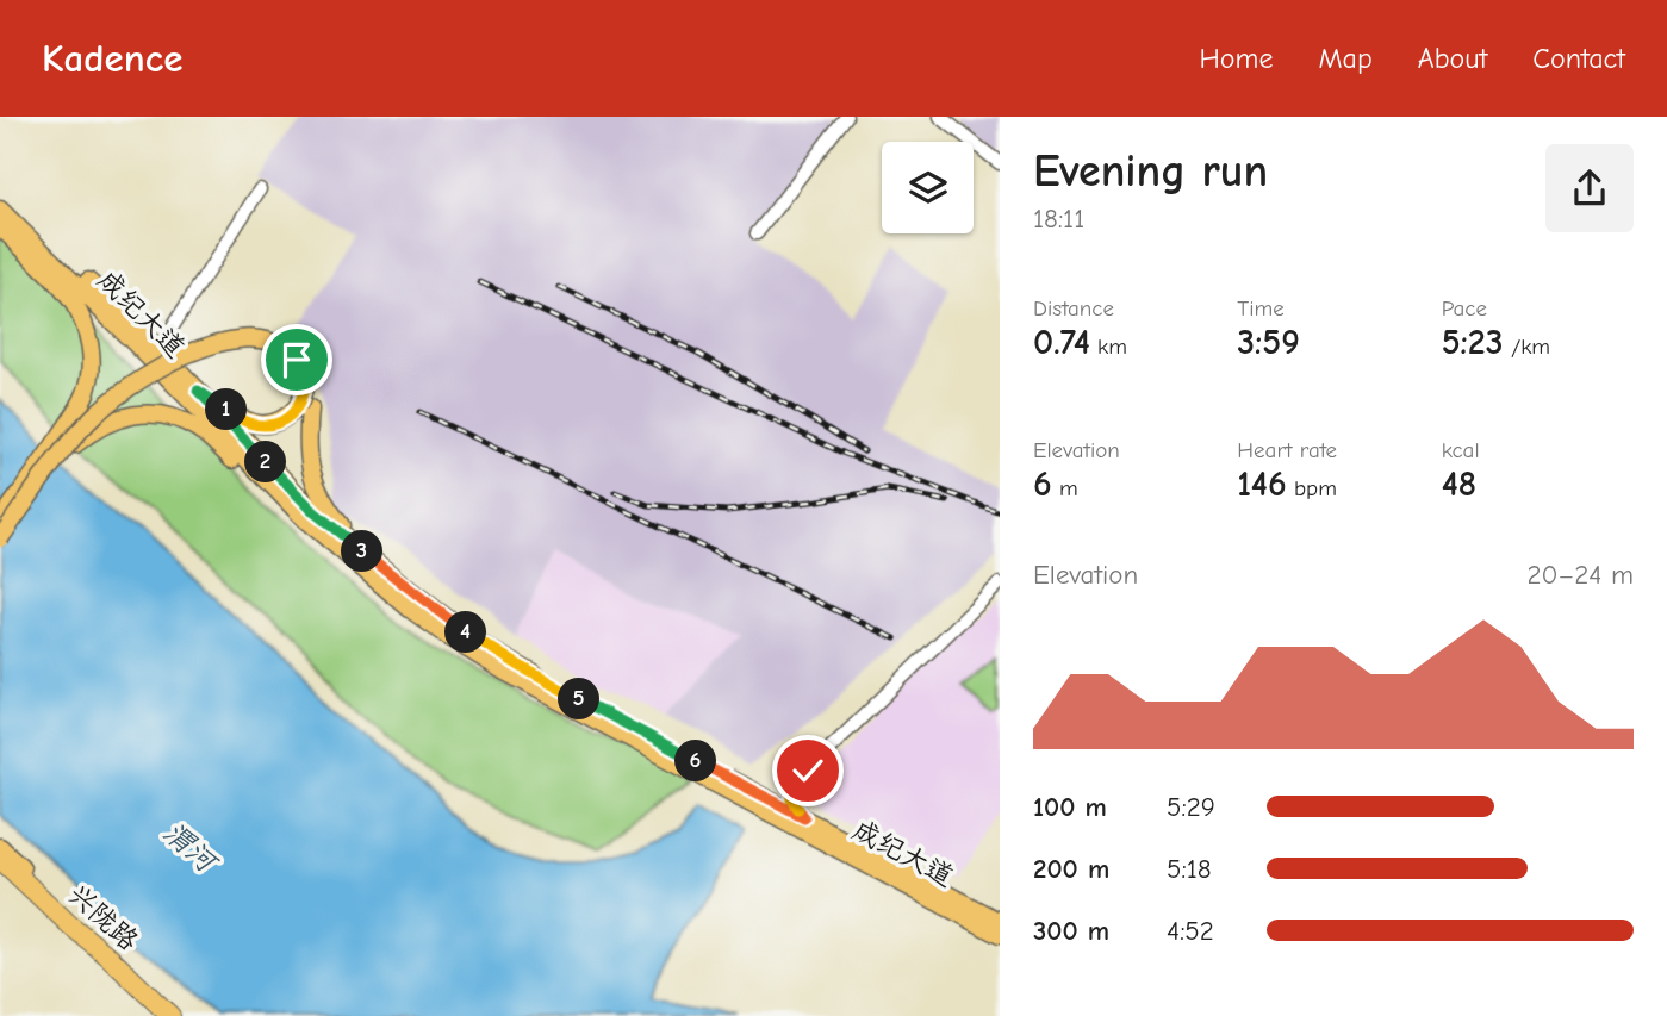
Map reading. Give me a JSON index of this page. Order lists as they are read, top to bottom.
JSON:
{
  "streets": {
    "highway": ["兴陇路"],
    "main road": ["成纪大道"]
  },
  "water": ["渭河"],
  "page": {
    "header": "Kadence",
    "nav": [
      "Home",
      "Map",
      "About",
      "Contact"
    ],
    "heading": ["Evening run", "18:11"],
    "stats": [
      ["Distance", "0.74 km"],
      ["Time", "3:59"],
      ["Pace", "5:23 /km"],
      ["Elevation", "6 m"],
      ["Heart rate", "146 bpm"],
      ["kcal", "48"]
    ],
    "pins": [
      "1",
      "2",
      "3",
      "4",
      "5",
      "6"
    ],
    "chart": ["Elevation", "20–24 m"],
    "list": [
      {
        "name": "100 m",
        "note": "5:29"
      },
      {
        "name": "200 m",
        "note": "5:18"
      },
      {
        "name": "300 m",
        "note": "4:52"
      }
    ]
  }
}
